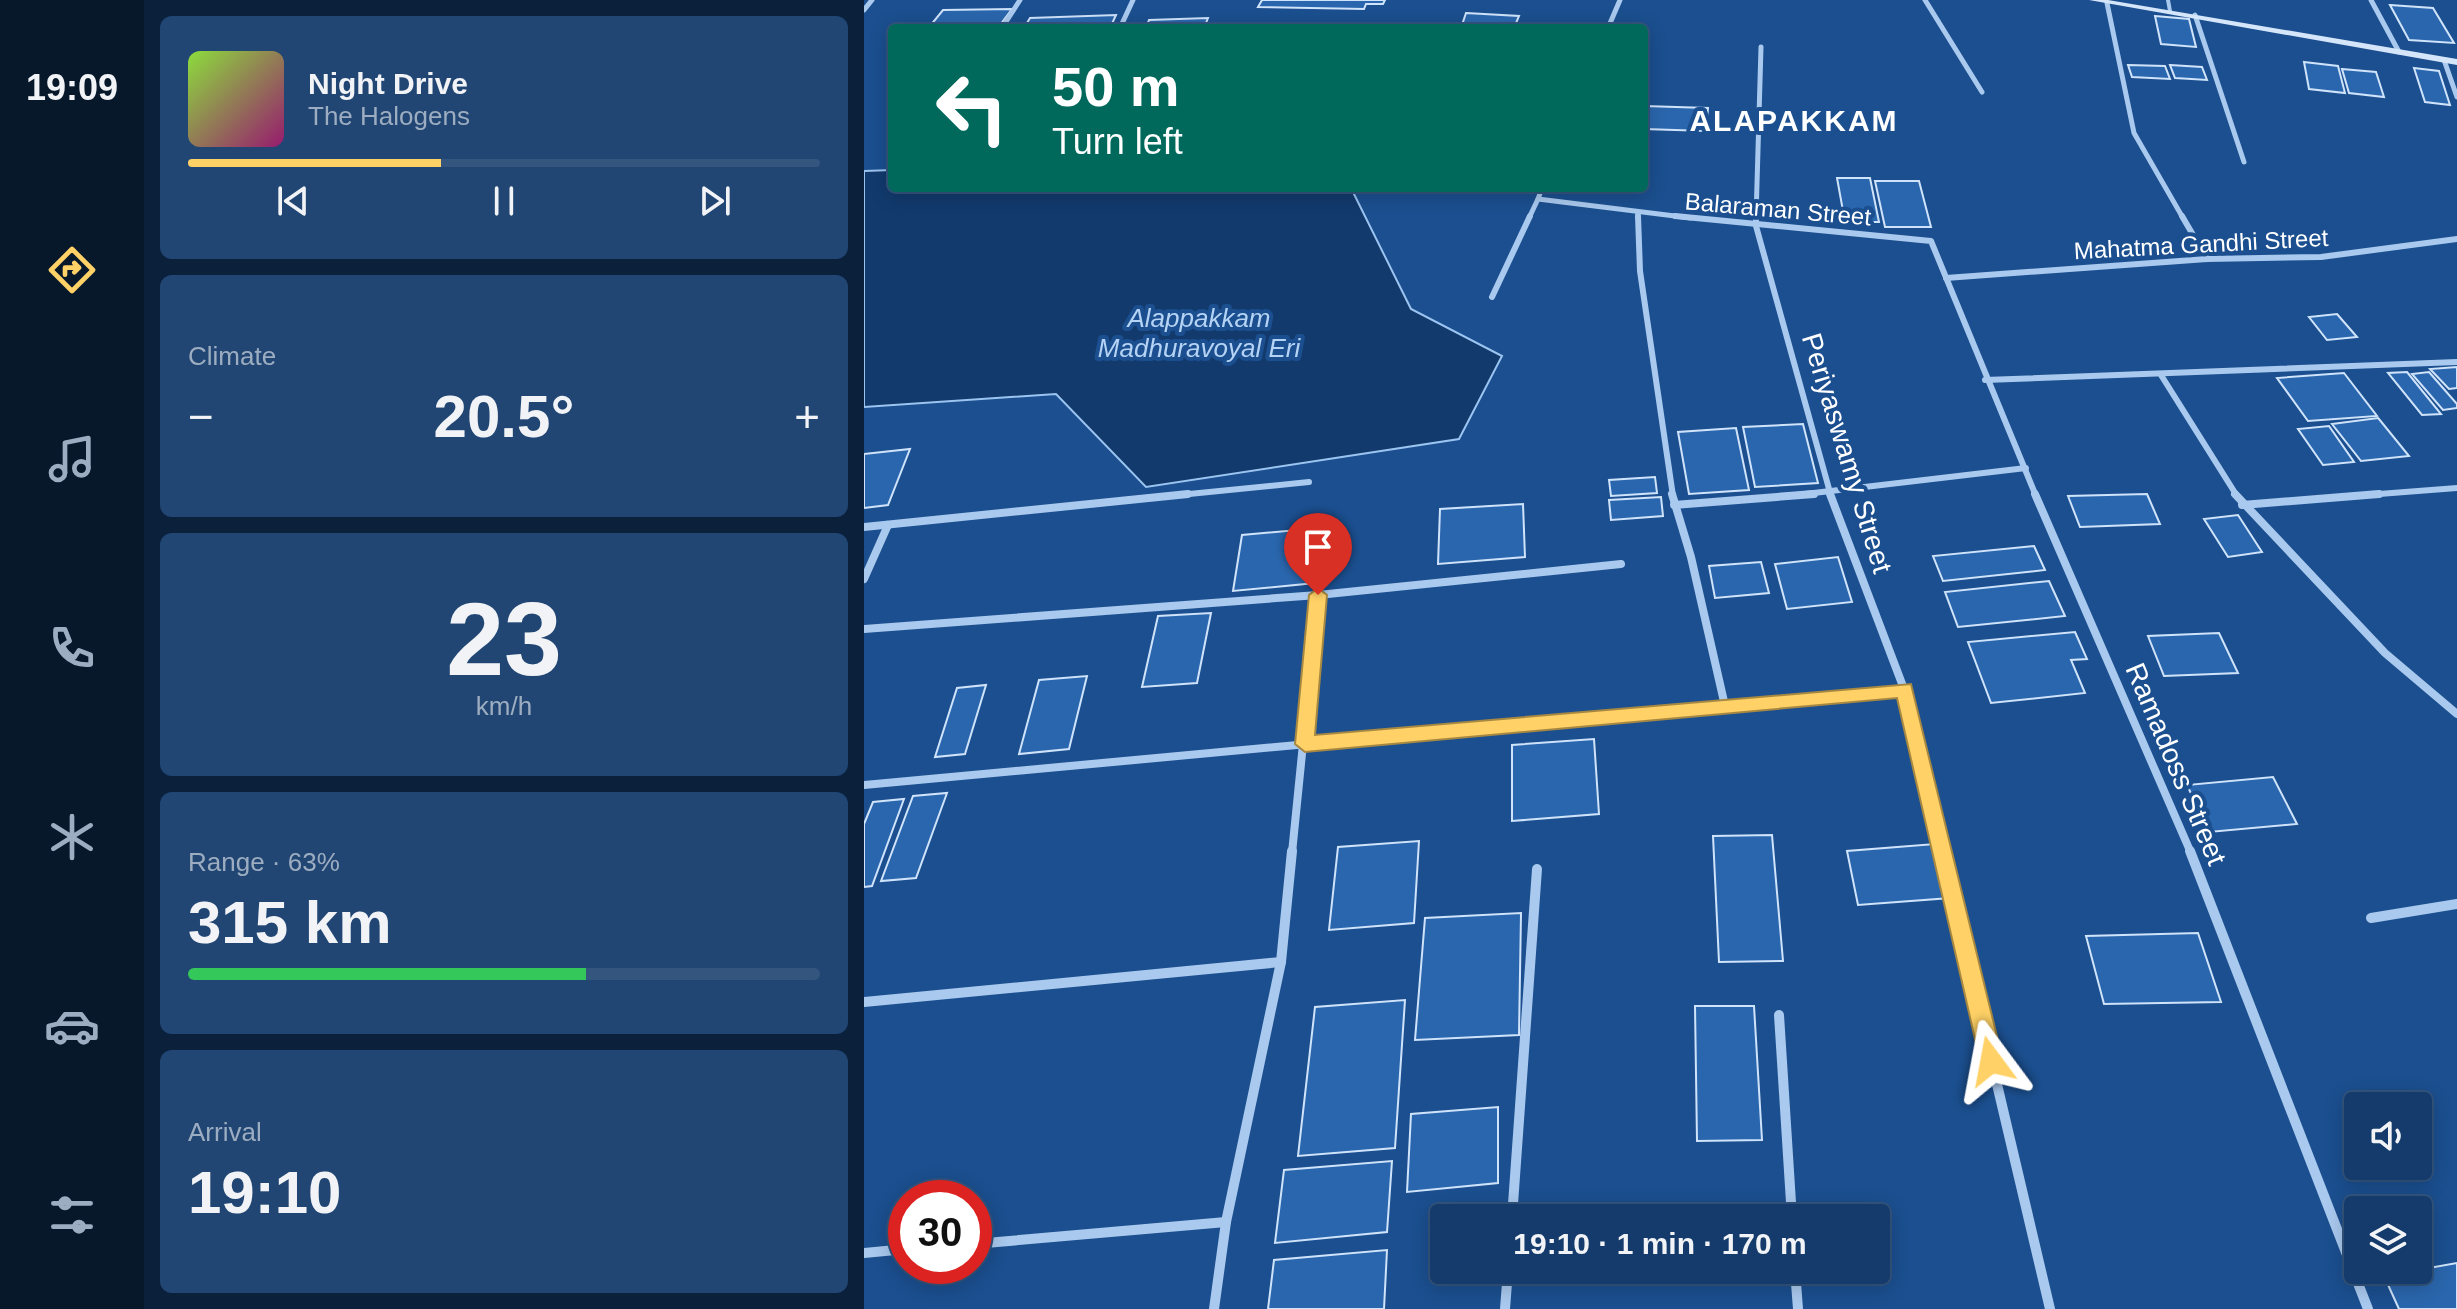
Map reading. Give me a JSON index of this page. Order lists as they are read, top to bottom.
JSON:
{
  "streets": {
    "street": [
      "Balaraman Street",
      "Mahatma Gandhi Street",
      "Periyaswamy Street",
      "Ramadoss Street"
    ]
  },
  "crossings": [
    ["Balaraman Street", "Periyaswamy Street"],
    ["Balaraman Street", "Ramadoss Street"],
    ["Mahatma Gandhi Street", "Ramadoss Street"]
  ],
  "districts": ["ALAPAKKAM"],
  "water": ["Alappakkam Madhuravoyal Eri"],
  "page": {
    "tabs": "19:09",
    "turn": ["50 m", "Turn left"],
    "song": ["Night Drive", "The Halogens"],
    "tile": [
      "Climate",
      ["23", "km/h"],
      ["Range · 63%", "315 km"],
      ["Arrival", "19:10"]
    ],
    "heat": ["−", "20.5°", "+"],
    "limit": "30",
    "trip": "19:10 · 1 min · 170 m"
  }
}
